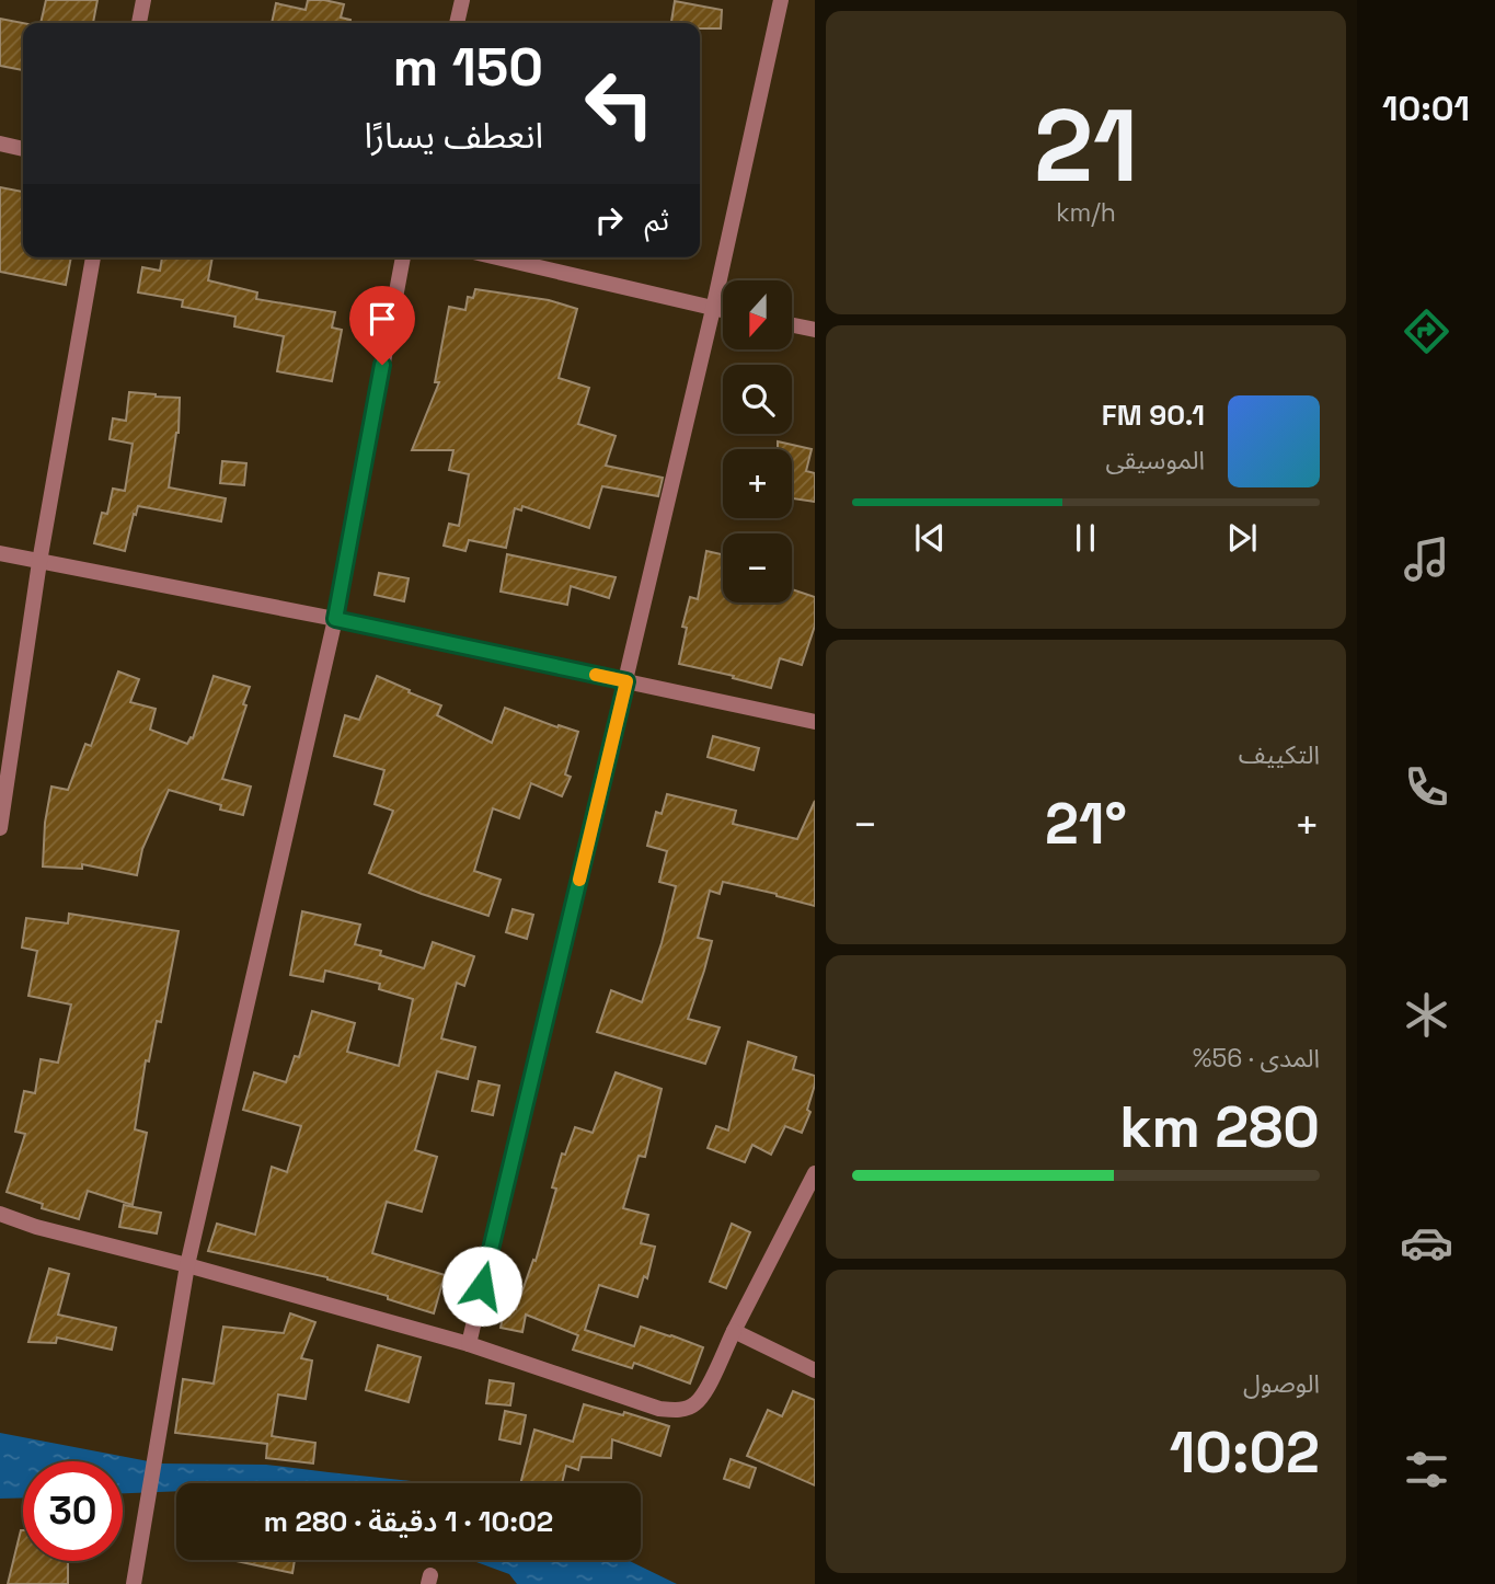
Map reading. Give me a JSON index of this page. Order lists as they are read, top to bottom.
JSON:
{
  "north": "bottom",
  "page": {
    "tabs": "10:01",
    "tile": [
      ["21", "km/h"],
      "التكييف",
      ["المدى · 56%", "280 km"],
      ["الوصول", "10:02"]
    ],
    "turn": ["150 m", "انعطف يسارًا"],
    "then": "ثم",
    "map_buttons": ["+", "−"],
    "song": ["90.1 FM", "الموسيقى"],
    "heat": ["−", "21°", "+"],
    "limit": "30",
    "trip": "10:02 · 1 دقيقة · 280 m"
  }
}
